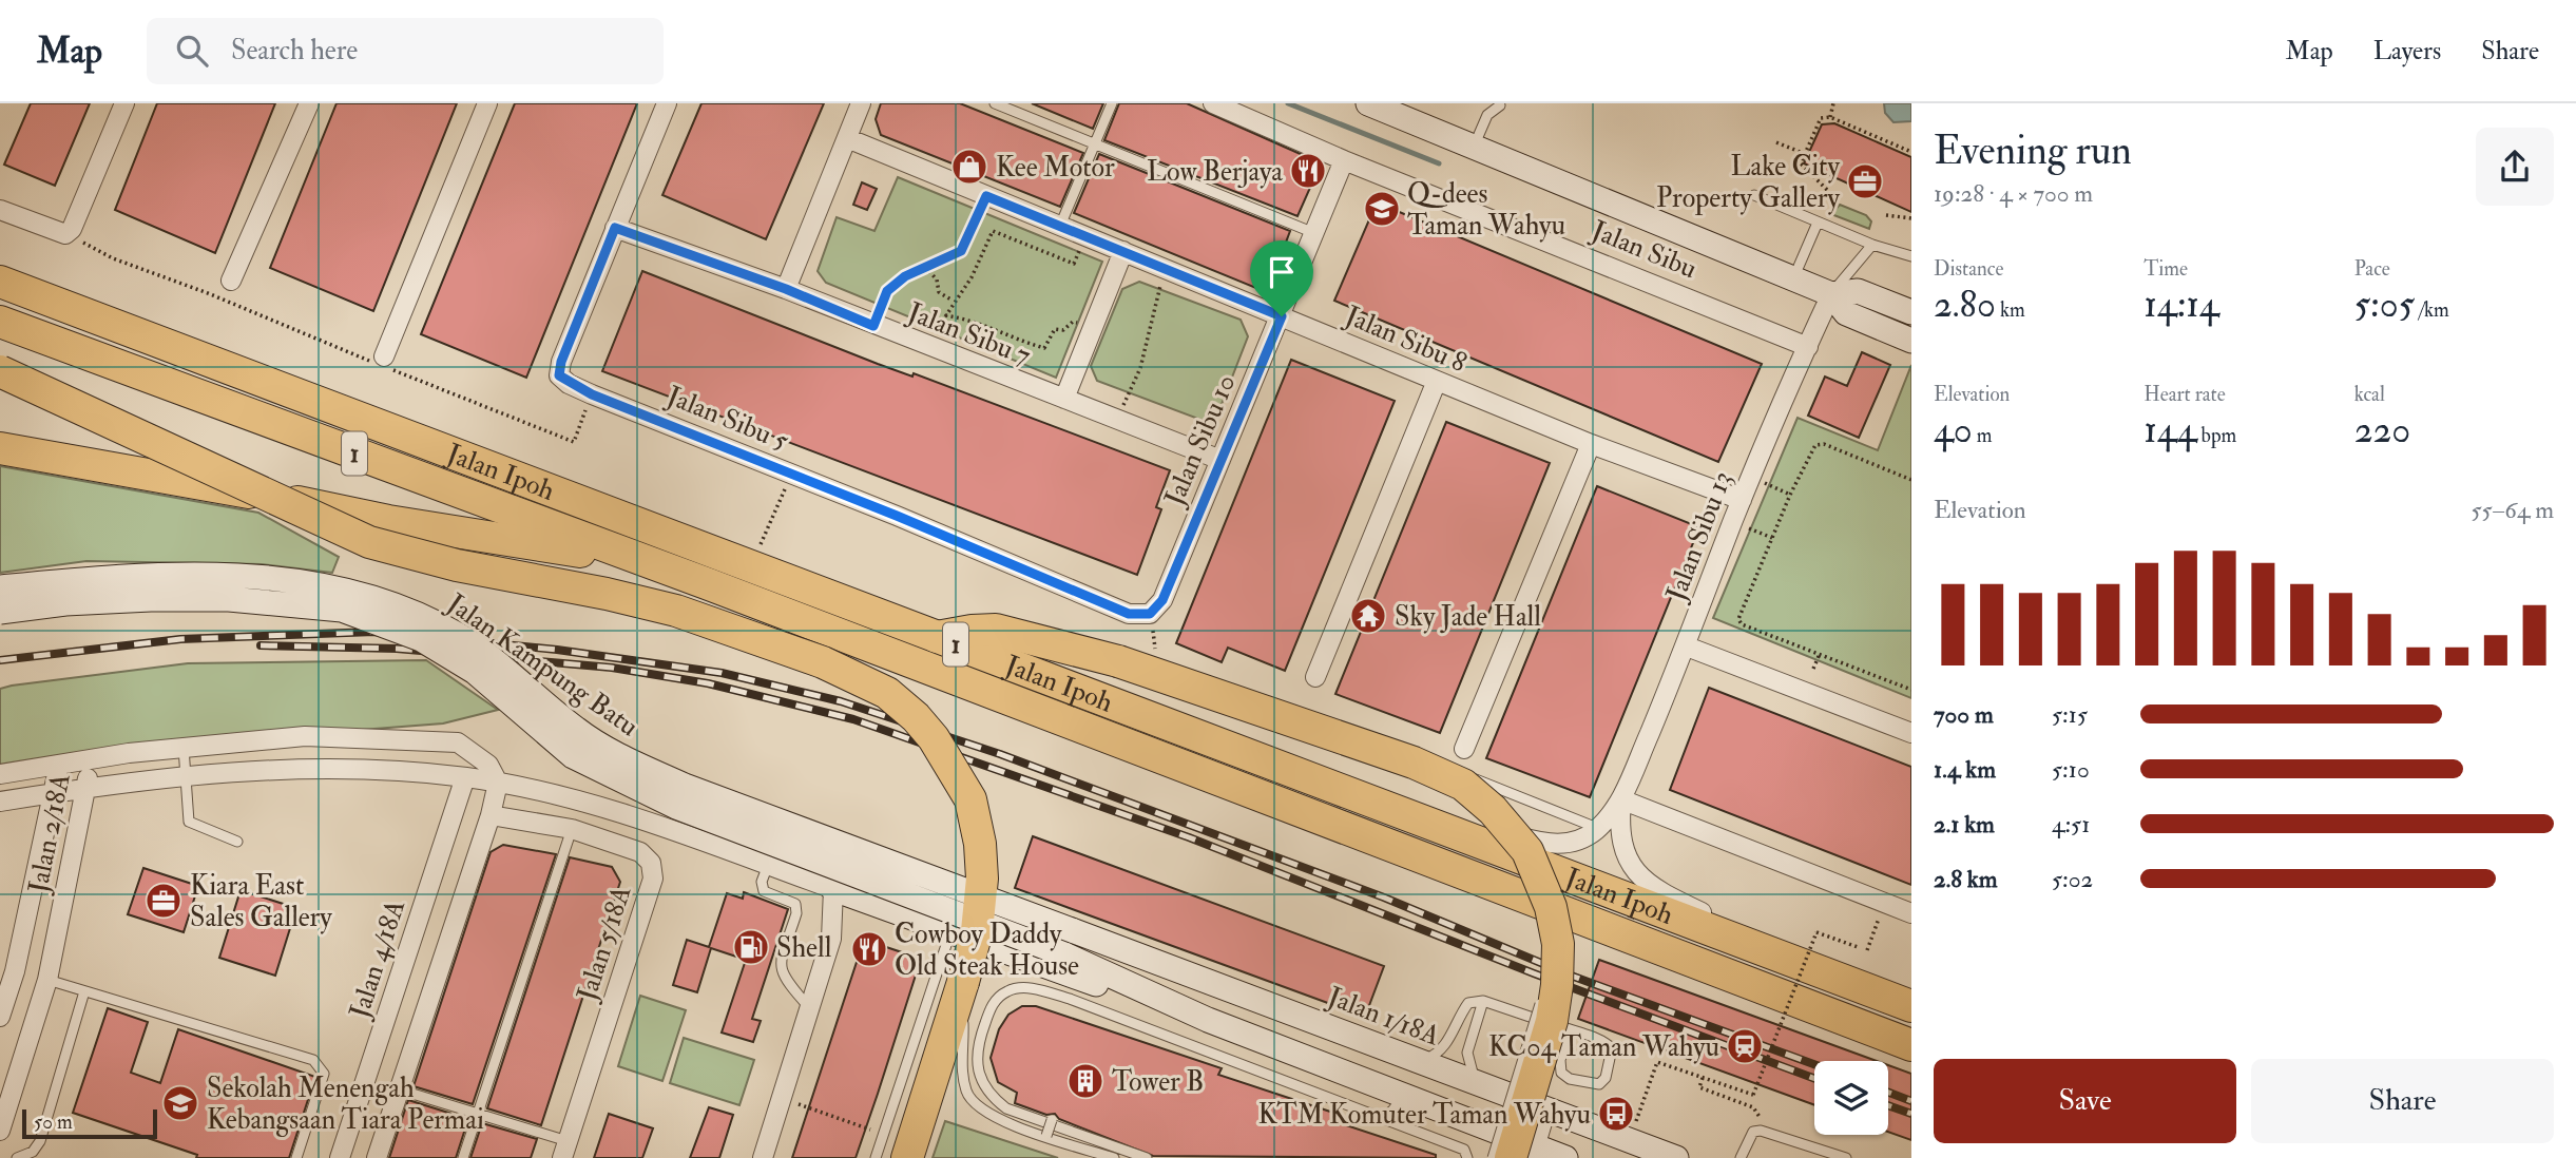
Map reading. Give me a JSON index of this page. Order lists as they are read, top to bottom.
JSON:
{
  "streets": {
    "highway": ["1", "Jalan Ipoh"],
    "street": [
      "Jalan Sibu",
      "Jalan Sibu 7",
      "Jalan Sibu 8",
      "Jalan Sibu 5",
      "Jalan Sibu 10",
      "Jalan Sibu 13",
      "Jalan Kampung Batu",
      "Jalan 2/18A",
      "Jalan 5/18A",
      "Jalan 4/18A",
      "Jalan 1/18A"
    ]
  },
  "crossings": [
    ["Jalan Sibu", "Jalan Sibu 10"],
    ["Jalan Sibu", "Jalan Sibu 13"],
    ["Jalan Sibu 7", "Jalan Sibu 5"],
    ["Jalan Sibu 7", "Jalan Sibu 10"],
    ["Jalan Sibu 8", "Jalan Sibu 10"],
    ["Jalan Sibu 8", "Jalan Sibu 13"],
    ["Jalan Sibu 5", "Jalan Sibu 10"],
    ["Jalan Ipoh", "Jalan Sibu 13"],
    ["Jalan Kampung Batu", "Jalan 1/18A"]
  ],
  "places": {
    "shop": ["Kee Motor"],
    "restaurant": ["Low Berjaya", "Cowboy Daddy Old Steak House"],
    "office": ["Lake City Property Gallery", "Kiara East Sales Gallery"],
    "school or university": ["Q-dees Taman Wahyu", "Sekolah Menengah Kebangsaan Tiara Permai"],
    "temple": ["Sky Jade Hall"],
    "fuel station": ["Shell"],
    "station": ["KC04 Taman Wahyu"],
    "building": ["Tower B"],
    "bus stop": ["KTM Komuter Taman Wahyu"]
  },
  "scale_bar": "50 m",
  "page": {
    "header": "Map",
    "search": "Search here",
    "nav": ["Map", "Layers", "Share"],
    "heading": ["Evening run", "19:28 · 4 × 700 m"],
    "stats": [
      ["Distance", "2.80 km"],
      ["Time", "14:14"],
      ["Pace", "5:05 /km"],
      ["Elevation", "40 m"],
      ["Heart rate", "144 bpm"],
      ["kcal", "220"]
    ],
    "chart": ["Elevation", "55–64 m"],
    "list": [
      {
        "name": "700 m",
        "note": "5:15"
      },
      {
        "name": "1.4 km",
        "note": "5:10"
      },
      {
        "name": "2.1 km",
        "note": "4:51"
      },
      {
        "name": "2.8 km",
        "note": "5:02"
      }
    ],
    "buttons": ["Save", "Share"],
    "scale": "50 m"
  }
}
